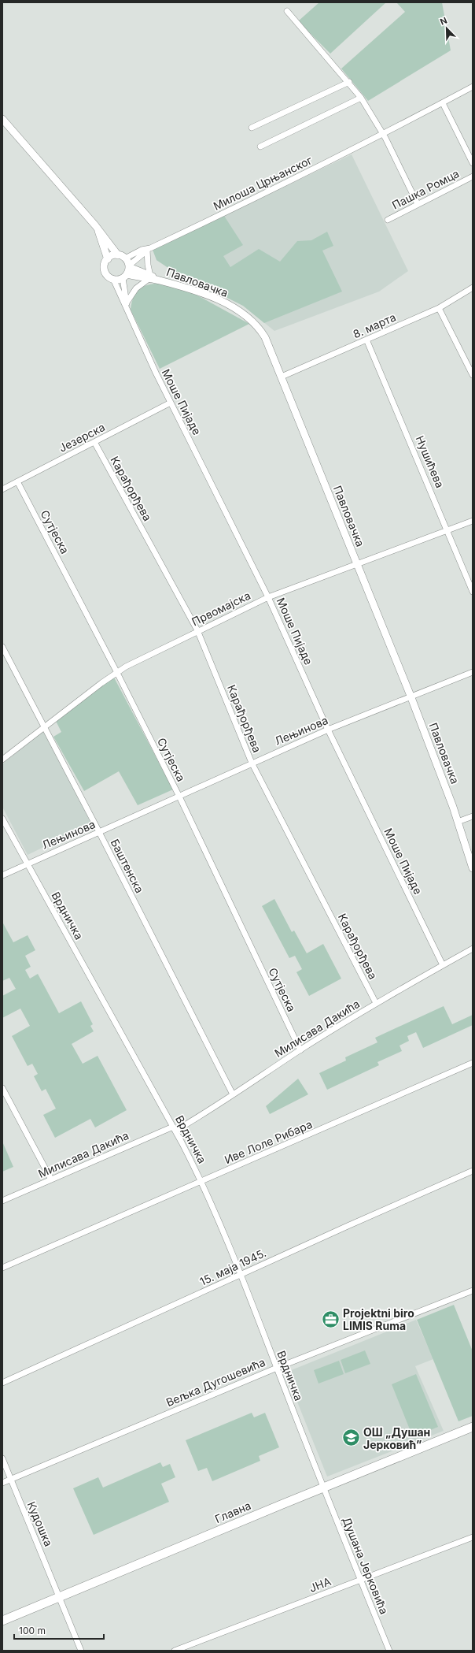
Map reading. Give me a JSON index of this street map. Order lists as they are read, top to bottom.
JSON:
{
  "streets": {
    "main road": ["Главна"],
    "street": [
      "Милоша Црњанског",
      "Пашка Ромца",
      "Павловачка",
      "8. марта",
      "Моше Пијаде",
      "Језерска",
      "Нушићева",
      "Карађорђева",
      "Сутјеска",
      "Првомајска",
      "Лењинова",
      "Баштенска",
      "Врдничка",
      "Милисава Дакића",
      "Иве Лоле Рибара",
      "15. маја 1945.",
      "Вељка Дугошевића",
      "Кудошка",
      "Душана Јерковића",
      "ЈНА"
    ]
  },
  "crossings": [
    ["Милоша Црњанског", "Павловачка"],
    ["Милоша Црњанског", "Моше Пијаде"],
    ["Павловачка", "8. марта"],
    ["Павловачка", "Моше Пијаде"],
    ["Павловачка", "Првомајска"],
    ["Павловачка", "Лењинова"],
    ["8. марта", "Нушићева"],
    ["Моше Пијаде", "Језерска"],
    ["Моше Пијаде", "Првомајска"],
    ["Моше Пијаде", "Лењинова"],
    ["Моше Пијаде", "Милисава Дакића"],
    ["Језерска", "Карађорђева"],
    ["Језерска", "Сутјеска"],
    ["Нушићева", "Првомајска"],
    ["Карађорђева", "Првомајска"],
    ["Карађорђева", "Лењинова"],
    ["Карађорђева", "Милисава Дакића"],
    ["Сутјеска", "Првомајска"],
    ["Сутјеска", "Лењинова"],
    ["Сутјеска", "Милисава Дакића"],
    ["Првомајска", "Баштенска"],
    ["Лењинова", "Баштенска"],
    ["Лењинова", "Врдничка"],
    ["Баштенска", "Милисава Дакића"],
    ["Врдничка", "Милисава Дакића"],
    ["Врдничка", "Иве Лоле Рибара"],
    ["Врдничка", "15. маја 1945."],
    ["Врдничка", "Вељка Дугошевића"],
    ["Врдничка", "Главна"],
    ["Врдничка", "Душана Јерковића"],
    ["Вељка Дугошевића", "Кудошка"],
    ["Главна", "Кудошка"],
    ["Главна", "Душана Јерковића"],
    ["Душана Јерковића", "ЈНА"]
  ],
  "places": {
    "office": ["Projektni biro LIMIS Ruma"],
    "school or university": ["ОШ „Душан Јерковић”"]
  },
  "scale_bar": "100 m",
  "north": "top left"
}
